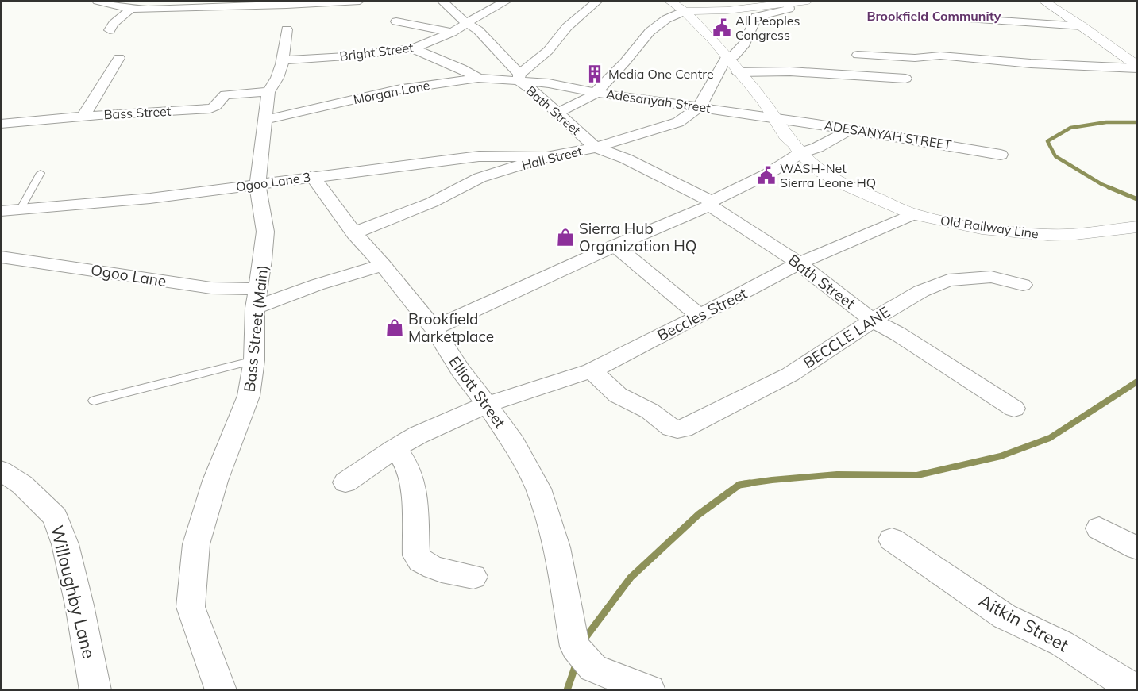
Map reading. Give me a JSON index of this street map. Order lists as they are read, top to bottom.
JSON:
{
  "streets": {
    "street": [
      "Bright Street",
      "Morgan Lane",
      "Adesanyah Street",
      "Bath Street",
      "Bass Street",
      "ADESANYAH STREET",
      "Hall Street",
      "Ogoo Lane 3",
      "Old Railway Line",
      "Ogoo Lane",
      "Beccles Street",
      "Bass Street (Main)",
      "BECCLE LANE",
      "Elliott Street",
      "Willoughby Lane",
      "Aitkin Street"
    ]
  },
  "crossings": [
    ["Bright Street", "Bath Street"],
    ["Bright Street", "Bass Street (Main)"],
    ["Morgan Lane", "Adesanyah Street"],
    ["Morgan Lane", "Bath Street"],
    ["Morgan Lane", "Bass Street (Main)"],
    ["Adesanyah Street", "Bath Street"],
    ["Adesanyah Street", "ADESANYAH STREET"],
    ["Adesanyah Street", "Hall Street"],
    ["Adesanyah Street", "Old Railway Line"],
    ["Bath Street", "Hall Street"],
    ["Bath Street", "Beccles Street"],
    ["Bath Street", "BECCLE LANE"],
    ["Bass Street", "Bass Street (Main)"],
    ["ADESANYAH STREET", "Old Railway Line"],
    ["Hall Street", "Ogoo Lane 3"],
    ["Hall Street", "Old Railway Line"],
    ["Hall Street", "Elliott Street"],
    ["Ogoo Lane 3", "Bass Street (Main)"],
    ["Ogoo Lane 3", "Elliott Street"],
    ["Old Railway Line", "Beccles Street"],
    ["Ogoo Lane", "Bass Street (Main)"],
    ["Beccles Street", "BECCLE LANE"],
    ["Beccles Street", "Elliott Street"]
  ],
  "districts": ["Brookfield Community"],
  "places": {
    "public building": ["All Peoples Congress", "WASH-Net Sierra Leone HQ"],
    "building": ["Media One Centre"],
    "shop": ["Sierra Hub Organization HQ", "Brookfield Marketplace"]
  }
}
